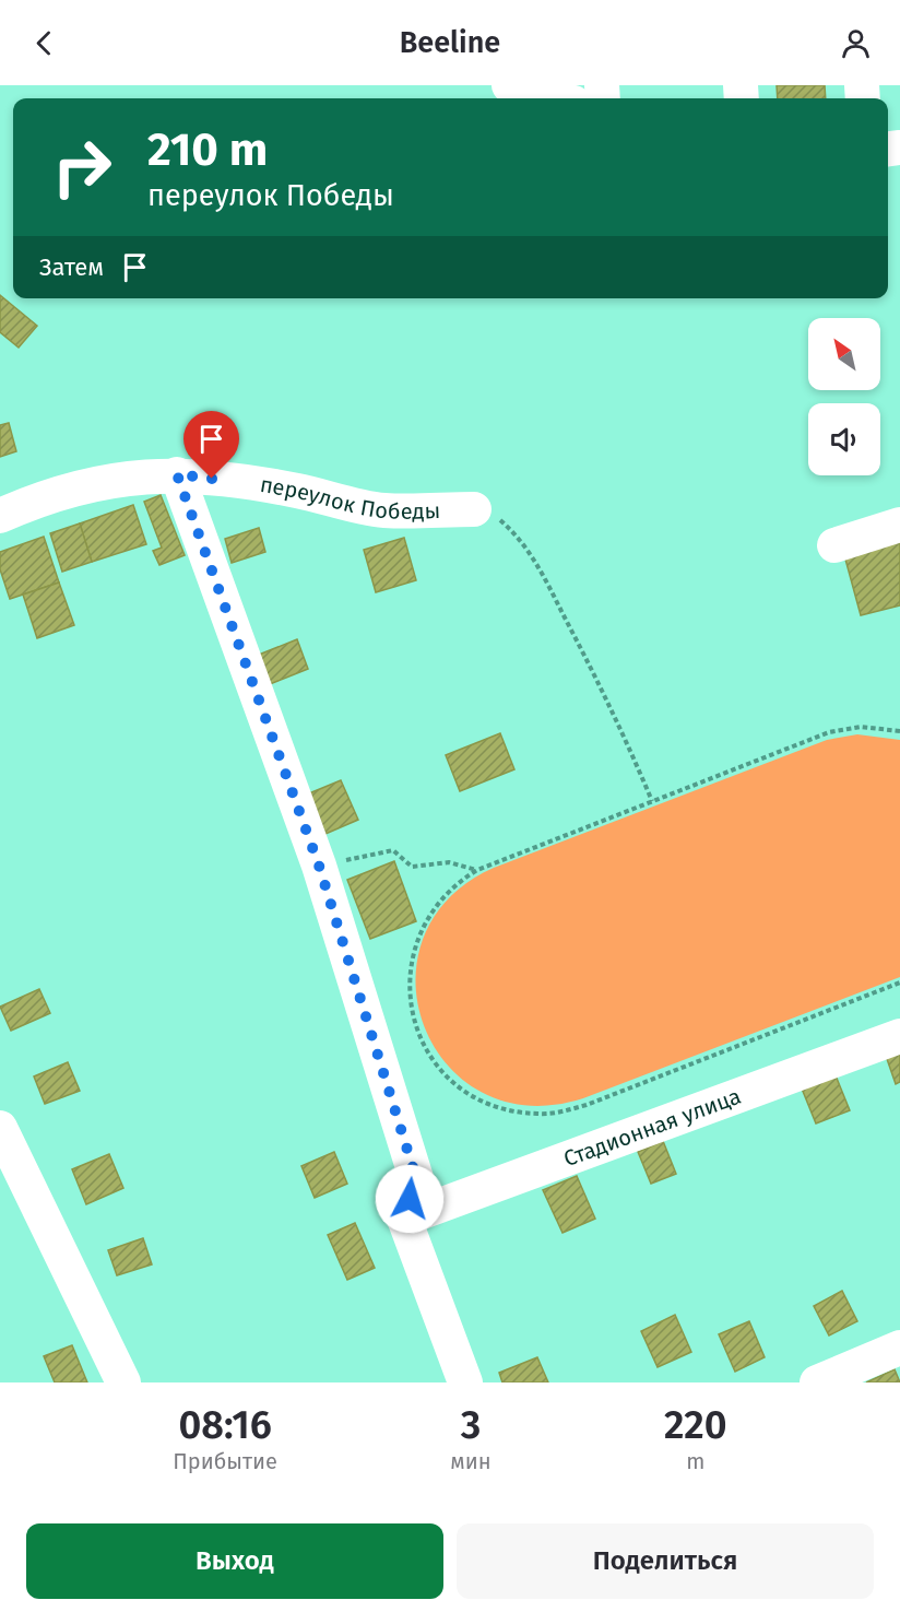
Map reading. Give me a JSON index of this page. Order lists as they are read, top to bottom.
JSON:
{
  "streets": {
    "street": ["переулок Победы", "Стадионная улица"]
  },
  "north": "top left",
  "page": {
    "header": "Beeline",
    "turn": ["210 m", "переулок Победы"],
    "then": "Затем",
    "eta": [
      "08:16",
      "Прибытие",
      "3",
      "мин",
      "220",
      "m"
    ],
    "buttons": ["Выход", "Поделиться"]
  }
}
